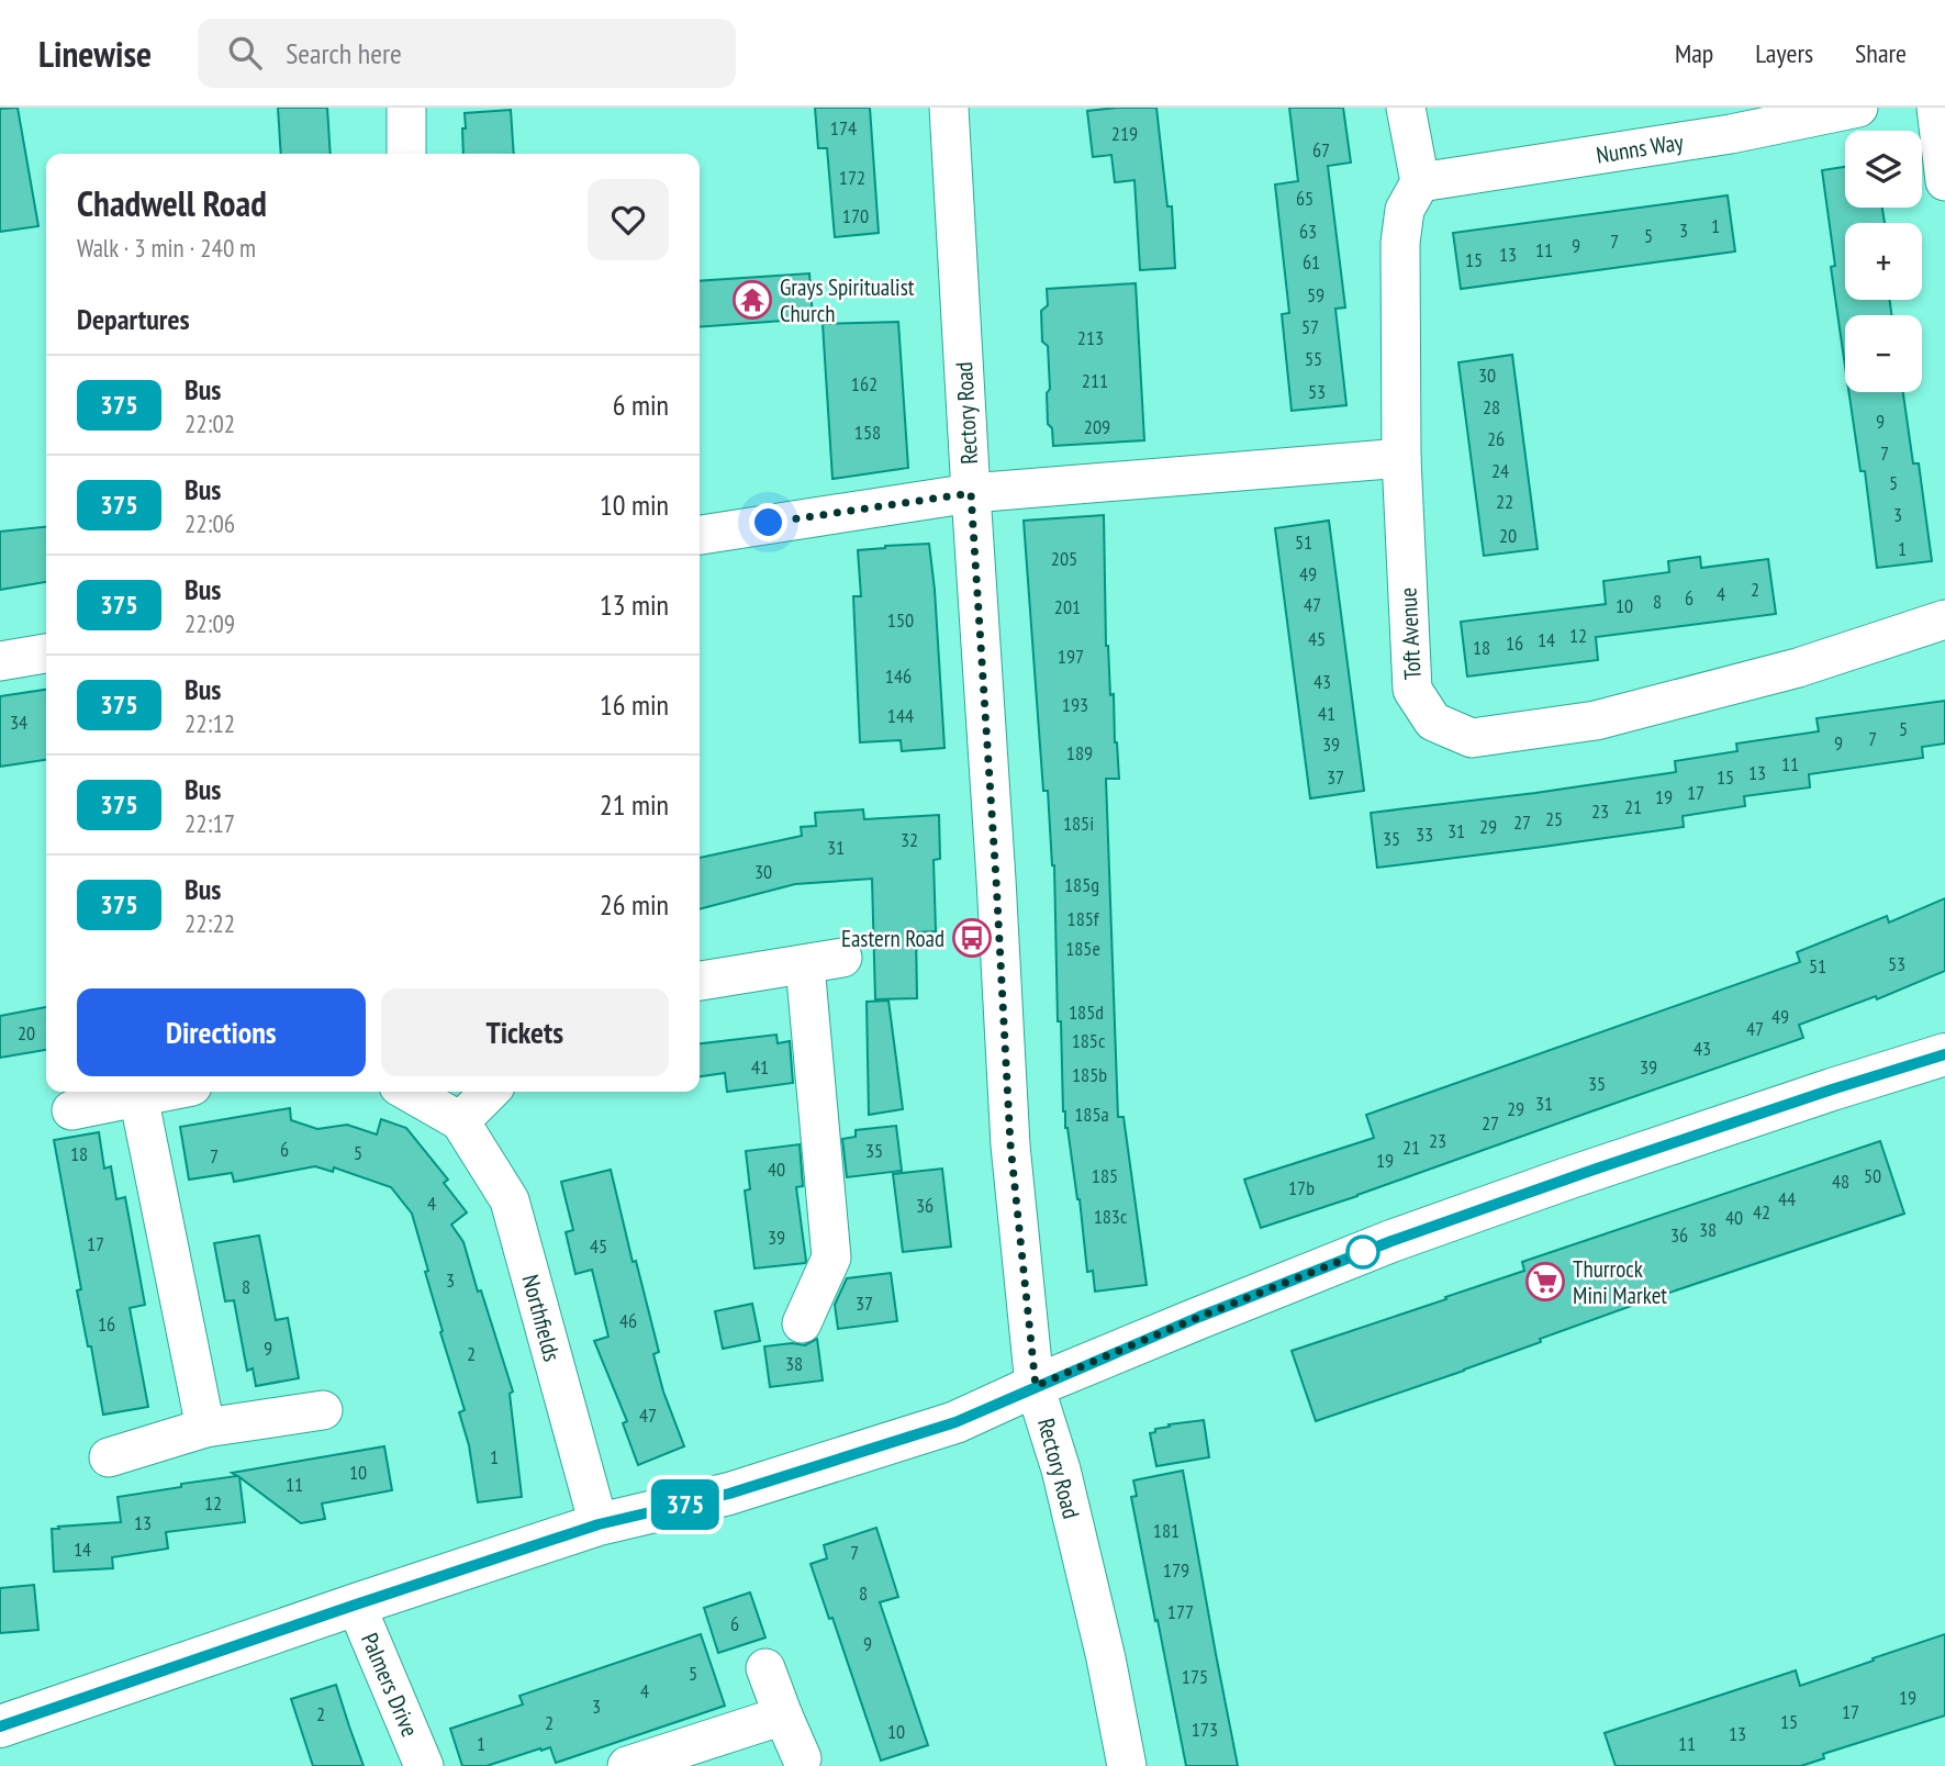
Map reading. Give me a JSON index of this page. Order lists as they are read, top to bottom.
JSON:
{
  "streets": {
    "street": [
      "Nunns Way",
      "Rectory Road",
      "Toft Avenue",
      "Northfields",
      "Palmers Drive"
    ]
  },
  "crossings": [
    ["Nunns Way", "Toft Avenue"]
  ],
  "places": {
    "temple": ["Grays Spiritualist Church"],
    "bus stop": ["Eastern Road"],
    "supermarket": ["Thurrock Mini Market"]
  },
  "lines": ["bus line 375"],
  "house_numbers": [
    "174",
    "219",
    "67",
    "172",
    "65",
    "170",
    "1",
    "3",
    "63",
    "5",
    "7",
    "9",
    "11",
    "13",
    "15",
    "61",
    "59",
    "57",
    "213",
    "55",
    "30",
    "211",
    "162",
    "53",
    "28",
    "9",
    "209",
    "158",
    "26",
    "7",
    "24",
    "5",
    "22",
    "3",
    "20",
    "51",
    "1",
    "205",
    "49",
    "2",
    "4",
    "6",
    "8",
    "47",
    "10",
    "201",
    "150",
    "12",
    "45",
    "14",
    "16",
    "18",
    "197",
    "146",
    "43",
    "193",
    "41",
    "144",
    "34",
    "5",
    "7",
    "9",
    "39",
    "189",
    "11",
    "13",
    "37",
    "15",
    "17",
    "19",
    "21",
    "23",
    "25",
    "27",
    "185i",
    "29",
    "31",
    "33",
    "35",
    "32",
    "31",
    "30",
    "185g",
    "185f",
    "185e",
    "53",
    "51",
    "185d",
    "49",
    "47",
    "20",
    "185c",
    "43",
    "41",
    "39",
    "185b",
    "35",
    "31",
    "29",
    "185a",
    "27",
    "23",
    "21",
    "6",
    "35",
    "5",
    "18",
    "7",
    "19",
    "40",
    "185",
    "50",
    "48",
    "17b",
    "44",
    "4",
    "36",
    "42",
    "183c",
    "40",
    "38",
    "36",
    "39",
    "17",
    "45",
    "3",
    "8",
    "37",
    "46",
    "16",
    "9",
    "2",
    "38",
    "47",
    "1",
    "10",
    "11",
    "12",
    "13",
    "181",
    "14",
    "7",
    "179",
    "8",
    "177",
    "6",
    "9",
    "5",
    "175",
    "4",
    "19",
    "3",
    "17",
    "2",
    "15",
    "2",
    "173",
    "10",
    "13",
    "1",
    "11"
  ],
  "page": {
    "header": "Linewise",
    "search": "Search here",
    "nav": ["Map", "Layers", "Share"],
    "on_map": "375",
    "map_buttons": ["+", "−"],
    "heading": [
      ["Chadwell Road", "Walk · 3 min · 240 m"],
      "Departures"
    ],
    "list": [
      {
        "mark": "375",
        "name": "Bus",
        "note": "22:02",
        "value": "6 min"
      },
      {
        "mark": "375",
        "name": "Bus",
        "note": "22:06",
        "value": "10 min"
      },
      {
        "mark": "375",
        "name": "Bus",
        "note": "22:09",
        "value": "13 min"
      },
      {
        "mark": "375",
        "name": "Bus",
        "note": "22:12",
        "value": "16 min"
      },
      {
        "mark": "375",
        "name": "Bus",
        "note": "22:17",
        "value": "21 min"
      },
      {
        "mark": "375",
        "name": "Bus",
        "note": "22:22",
        "value": "26 min"
      }
    ],
    "buttons": ["Directions", "Tickets"]
  }
}
